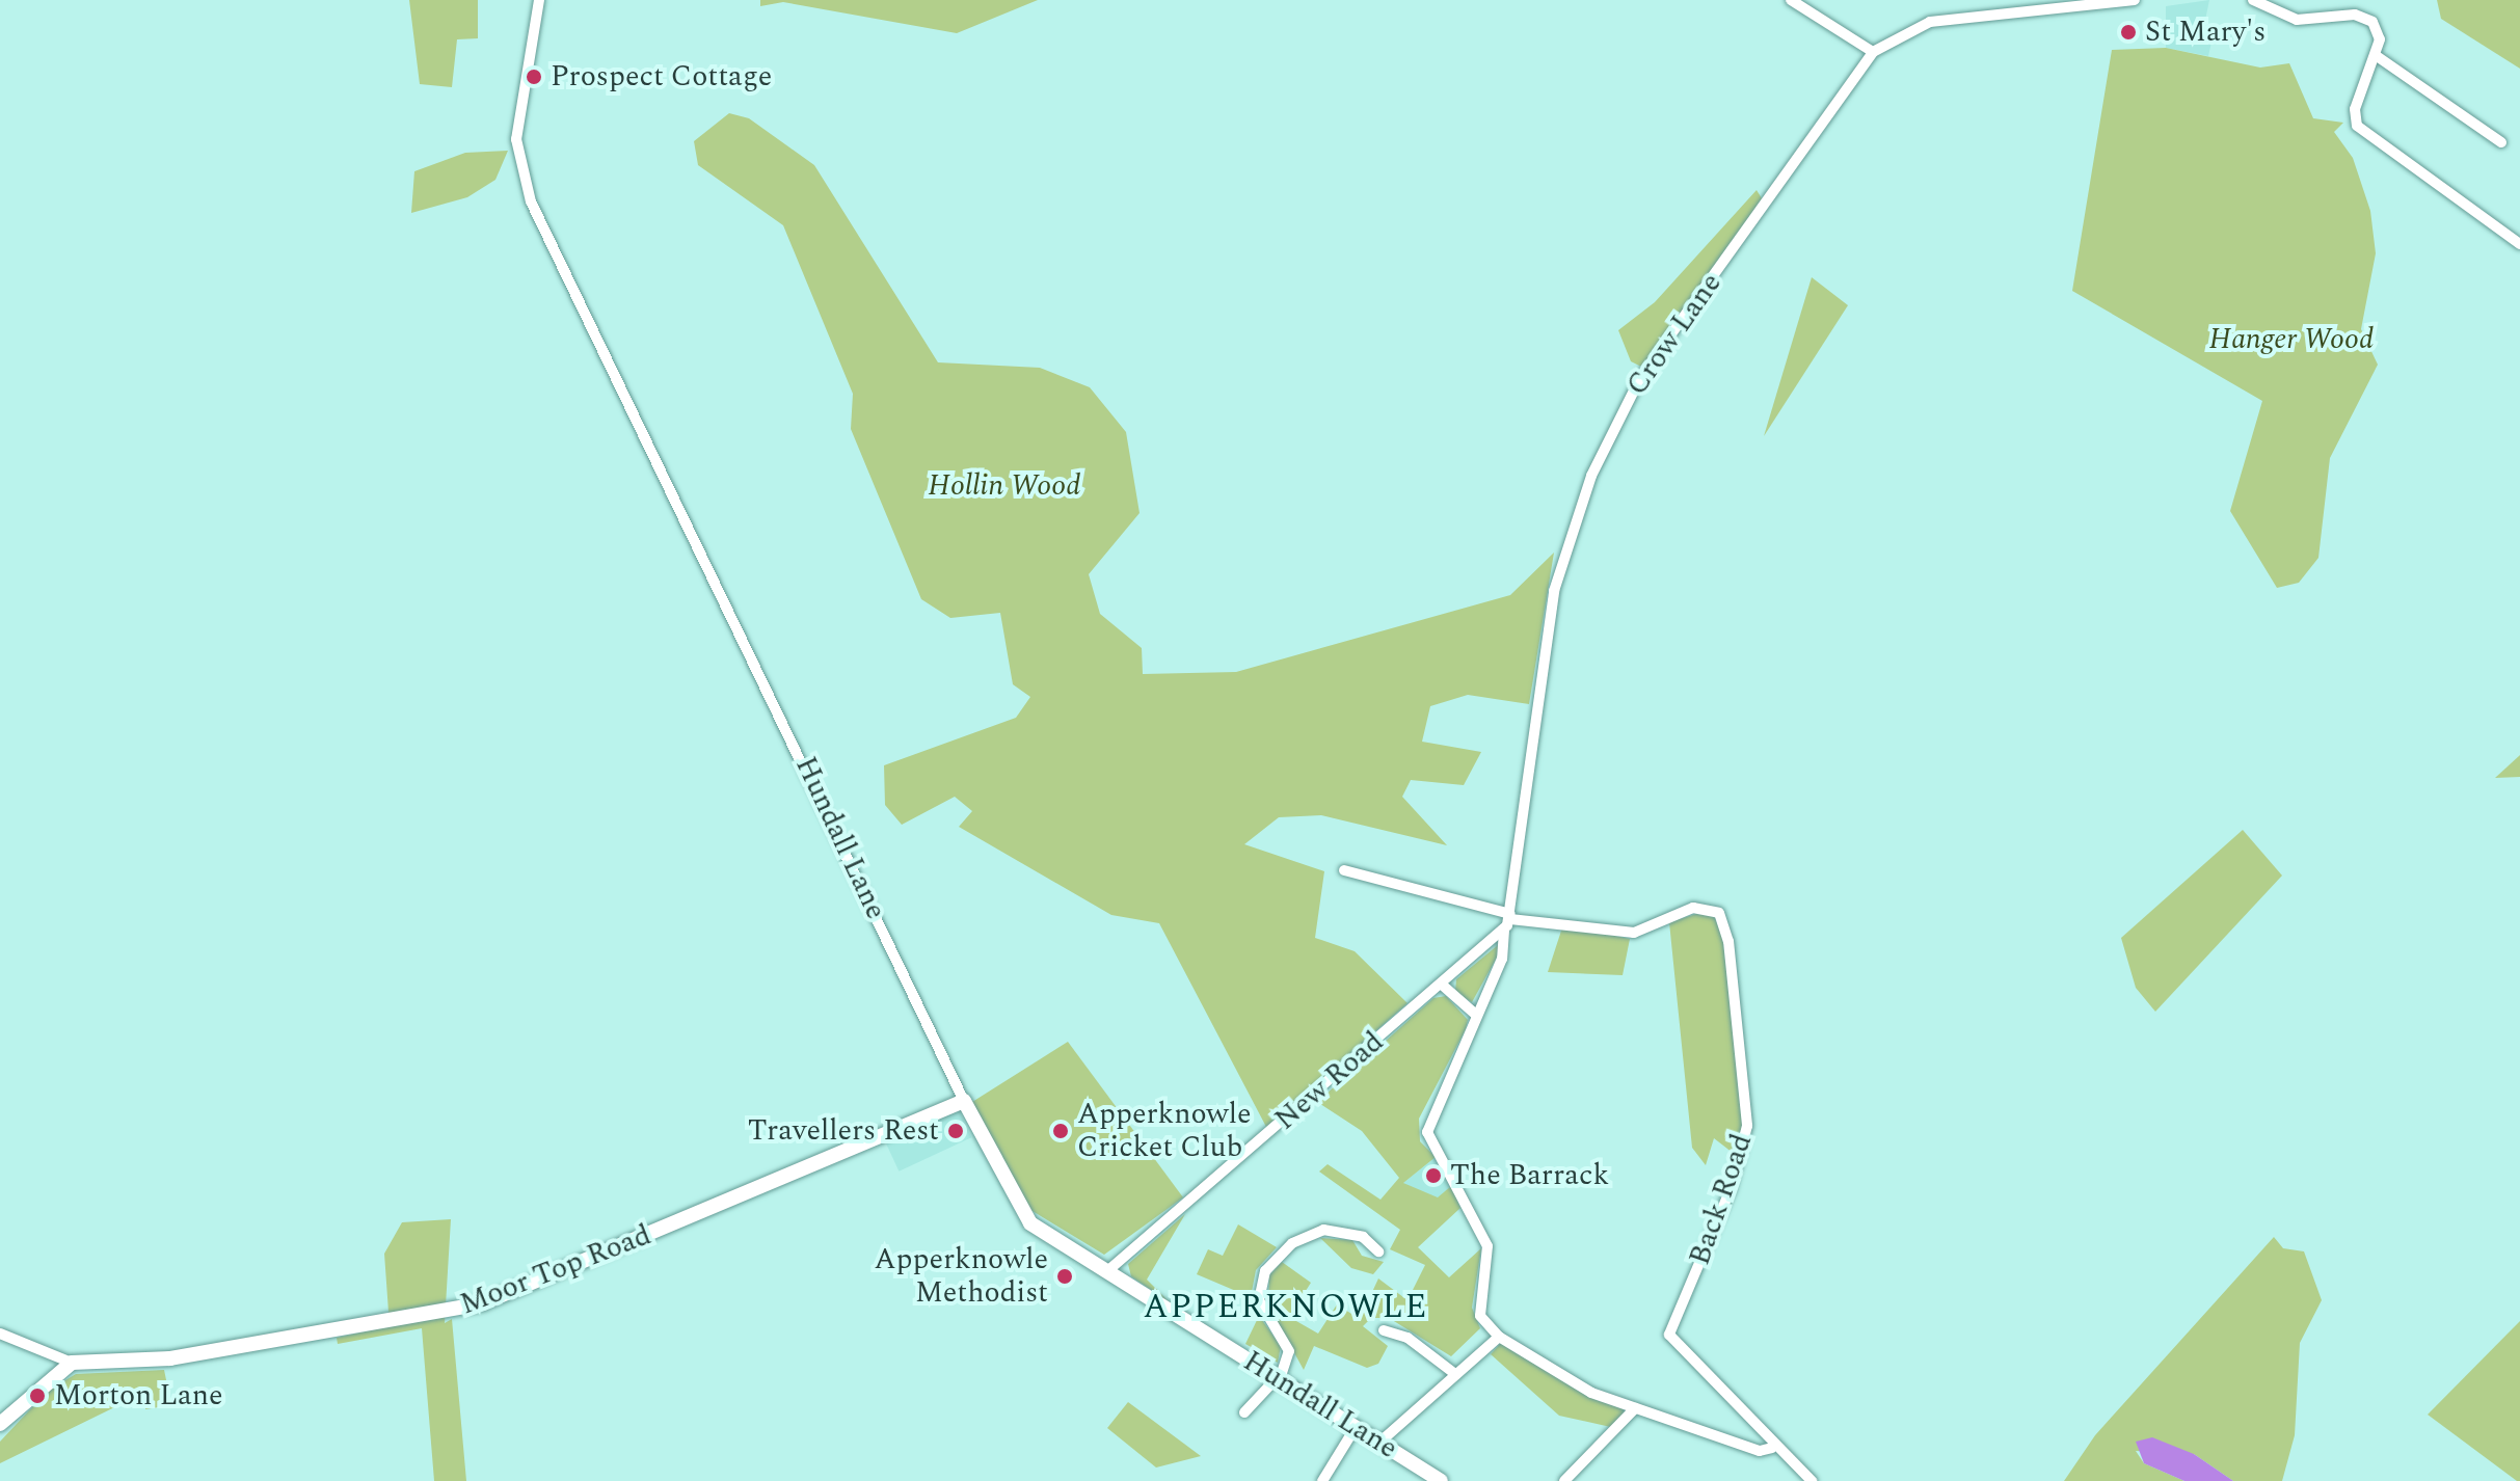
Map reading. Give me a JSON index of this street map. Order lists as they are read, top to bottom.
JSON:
{
  "streets": {
    "street": [
      "Crow Lane",
      "Hundall Lane",
      "New Road",
      "Back Road",
      "Moor Top Road"
    ]
  },
  "crossings": [
    ["Crow Lane", "New Road"],
    ["Crow Lane", "Back Road"],
    ["Hundall Lane", "New Road"],
    ["Hundall Lane", "Moor Top Road"],
    ["New Road", "Back Road"]
  ],
  "districts": ["APPERKNOWLE"],
  "parks": ["Hanger Wood", "Hollin Wood"],
  "places": [
    "St Mary's",
    "Prospect Cottage",
    "Travellers Rest",
    "Apperknowle Cricket Club",
    "The Barrack",
    "Apperknowle Methodist",
    "Morton Lane"
  ]
}
